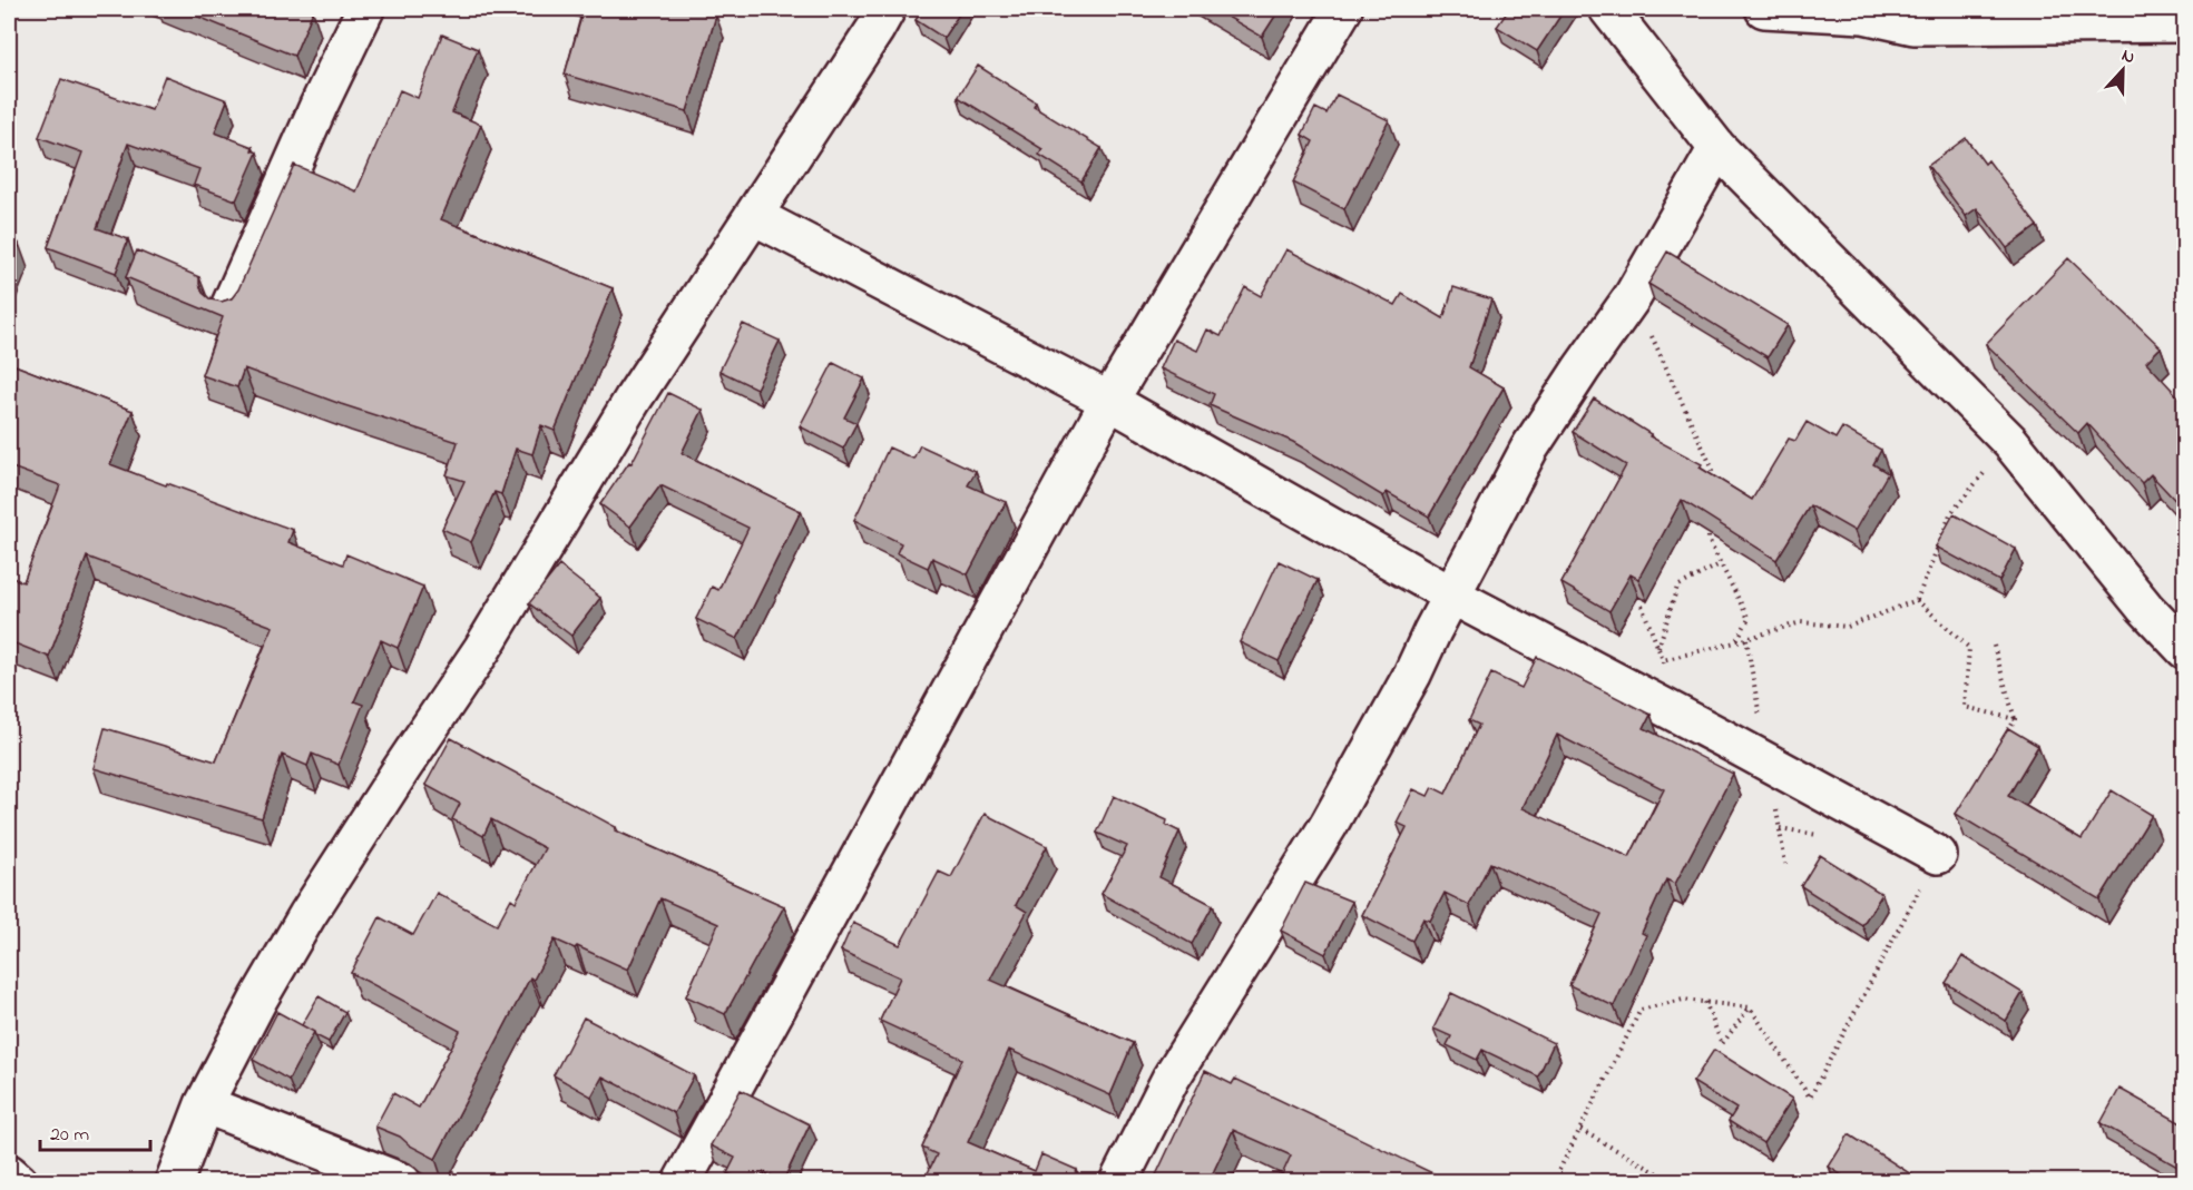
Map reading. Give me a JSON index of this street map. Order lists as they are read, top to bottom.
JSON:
{
  "scale_bar": "20 m",
  "north": "top"
}
